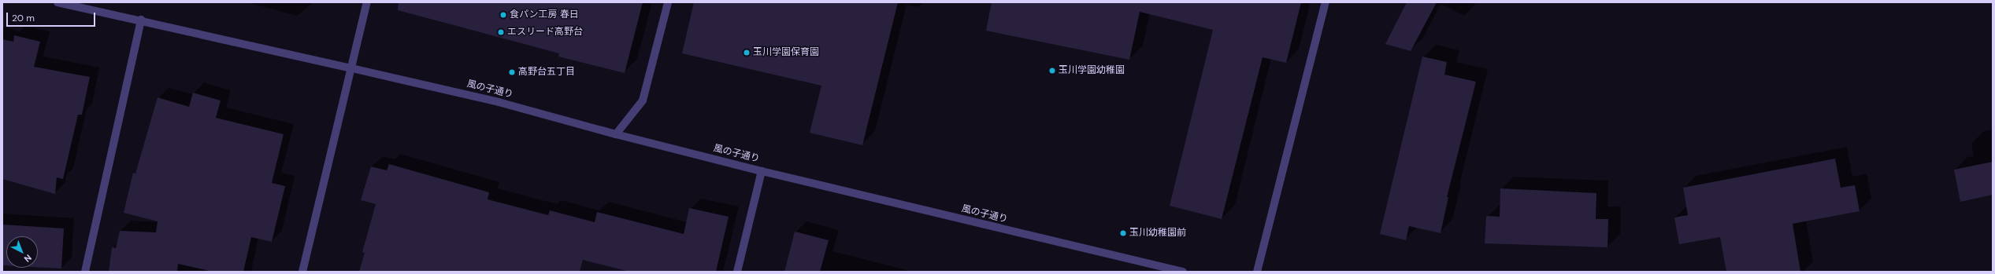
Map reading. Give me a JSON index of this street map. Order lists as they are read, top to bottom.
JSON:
{
  "streets": {
    "street": ["風の子通り"]
  },
  "places": [
    "食パン工房 春日",
    "エスリード高野台",
    "玉川学園保育園",
    "玉川学園幼稚園",
    "高野台五丁目",
    "玉川幼稚園前"
  ],
  "scale_bar": "20 m",
  "north": "bottom right"
}
